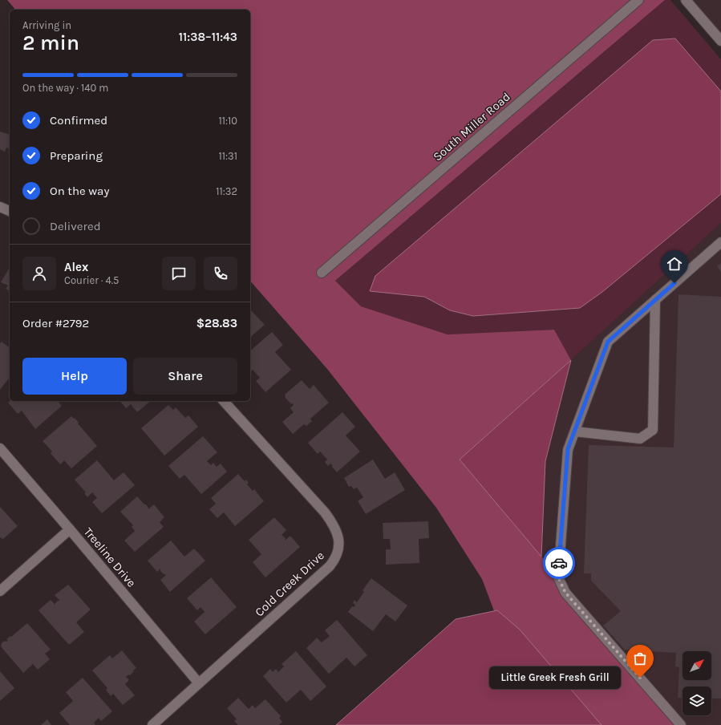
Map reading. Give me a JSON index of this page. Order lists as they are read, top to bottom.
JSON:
{
  "streets": {
    "street": ["South Miller Road", "Treeline Drive", "Cold Creek Drive"]
  },
  "crossings": [
    ["Treeline Drive", "Cold Creek Drive"]
  ],
  "places": ["Little Greek Fresh Grill"],
  "north": "top right",
  "page": {
    "heading": ["2 min", "Arriving in", "11:38–11:43"],
    "panel": [
      "Alex",
      "Courier · 4.5",
      "Order #2792",
      "$28.83"
    ],
    "bar": "On the way · 140 m",
    "list": [
      ["Confirmed", "11:10"],
      ["Preparing", "11:31"],
      ["On the way", "11:32"],
      "Delivered"
    ],
    "buttons": ["Help", "Share"],
    "bubble": "Little Greek Fresh Grill"
  }
}
